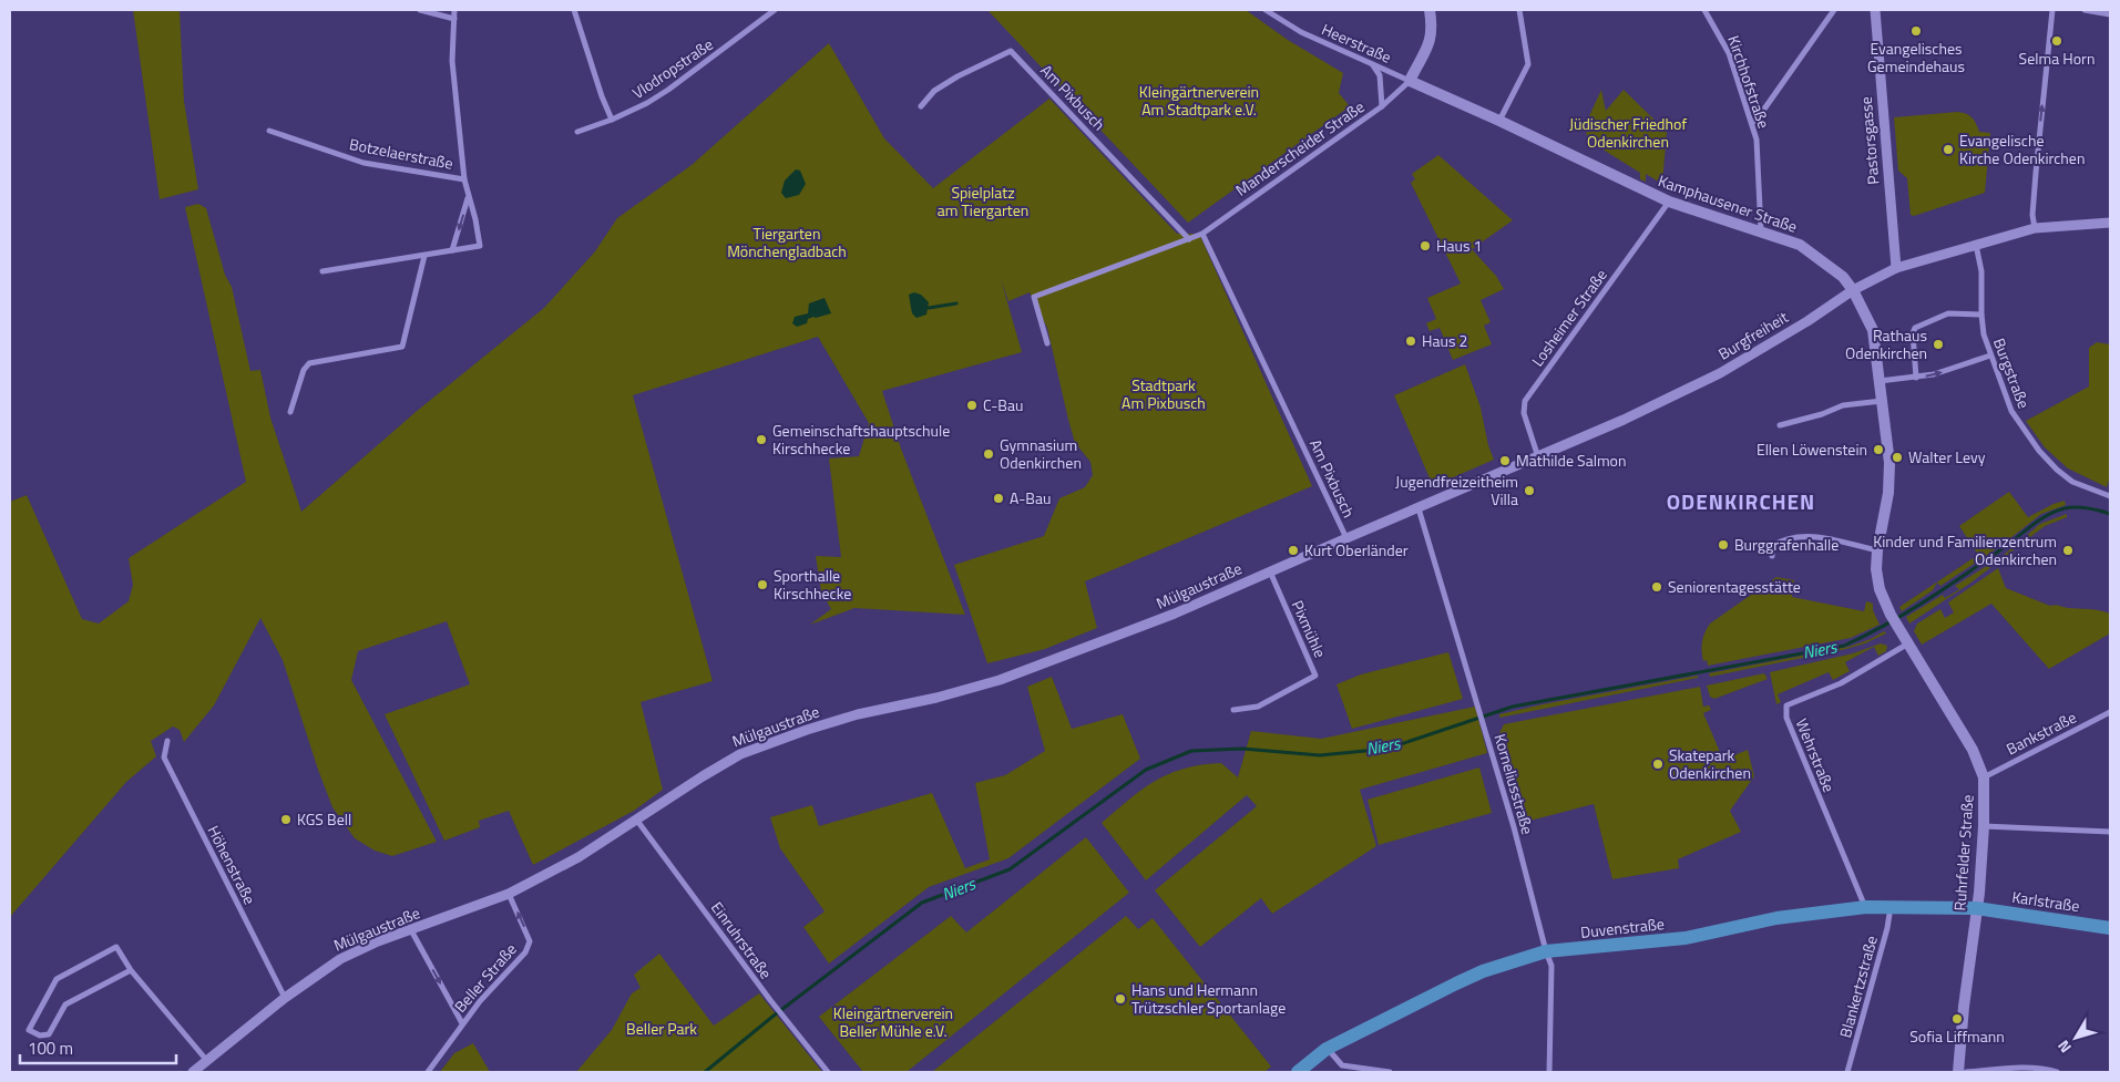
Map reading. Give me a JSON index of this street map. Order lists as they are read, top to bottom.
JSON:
{
  "streets": {
    "main road": [
      "Kamphausener Straße",
      "Ruhrfelder Straße",
      "Karlstraße",
      "Duvenstraße"
    ],
    "street": [
      "Heerstraße",
      "Vlodropstraße",
      "Kirchhofstraße",
      "Am Pixbusch",
      "Pastorsgasse",
      "Manderscheider Straße",
      "Botzelaerstraße",
      "Losheimer Straße",
      "Burgfreiheit",
      "Burgstraße",
      "Mülgaustraße",
      "Pixmühle",
      "Bankstraße",
      "Wehrstraße",
      "Korneliusstraße",
      "Höhenstraße",
      "Einruhrstraße",
      "Beller Straße",
      "Blankertzstraße"
    ]
  },
  "crossings": [
    ["Heerstraße", "Manderscheider Straße"],
    ["Heerstraße", "Kamphausener Straße"],
    ["Kirchhofstraße", "Kamphausener Straße"],
    ["Am Pixbusch", "Manderscheider Straße"],
    ["Am Pixbusch", "Mülgaustraße"],
    ["Pastorsgasse", "Burgfreiheit"],
    ["Manderscheider Straße", "Kamphausener Straße"],
    ["Kamphausener Straße", "Losheimer Straße"],
    ["Kamphausener Straße", "Burgfreiheit"],
    ["Kamphausener Straße", "Ruhrfelder Straße"],
    ["Losheimer Straße", "Burgfreiheit"],
    ["Burgfreiheit", "Burgstraße"],
    ["Burgfreiheit", "Mülgaustraße"],
    ["Burgfreiheit", "Korneliusstraße"],
    ["Mülgaustraße", "Pixmühle"],
    ["Mülgaustraße", "Korneliusstraße"],
    ["Mülgaustraße", "Höhenstraße"],
    ["Mülgaustraße", "Einruhrstraße"],
    ["Mülgaustraße", "Beller Straße"],
    ["Bankstraße", "Ruhrfelder Straße"],
    ["Wehrstraße", "Ruhrfelder Straße"],
    ["Wehrstraße", "Duvenstraße"],
    ["Korneliusstraße", "Duvenstraße"],
    ["Ruhrfelder Straße", "Karlstraße"],
    ["Ruhrfelder Straße", "Duvenstraße"],
    ["Karlstraße", "Duvenstraße"],
    ["Duvenstraße", "Blankertzstraße"]
  ],
  "one_way": ["Beller Straße"],
  "districts": ["ODENKIRCHEN"],
  "water": ["Niers"],
  "parks": [
    "Kleingärtnerverein Am Stadtpark e.V.",
    "Jüdischer Friedhof Odenkirchen",
    "Spielplatz am Tiergarten",
    "Tiergarten Mönchengladbach",
    "Stadtpark Am Pixbusch",
    "Kleingärtnerverein Beller Mühle e.V.",
    "Beller Park"
  ],
  "places": [
    "Evangelisches Gemeindehaus",
    "Selma Horn",
    "Evangelische Kirche Odenkirchen",
    "Haus 1",
    "Haus 2",
    "Rathaus Odenkirchen",
    "C-Bau",
    "Gemeinschaftshauptschule Kirschhecke",
    "Ellen Löwenstein",
    "Gymnasium Odenkirchen",
    "Walter Levy",
    "Mathilde Salmon",
    "Jugendfreizeitheim Villa",
    "A-Bau",
    "Burggrafenhalle",
    "Kurt Oberländer",
    "Kinder und Familienzentrum Odenkirchen",
    "Sporthalle Kirschhecke",
    "Seniorentagesstätte",
    "Skatepark Odenkirchen",
    "KGS Bell",
    "Hans und Hermann Trützschler Sportanlage",
    "Sofia Liffmann"
  ],
  "scale_bar": "100 m",
  "north": "bottom left"
}
